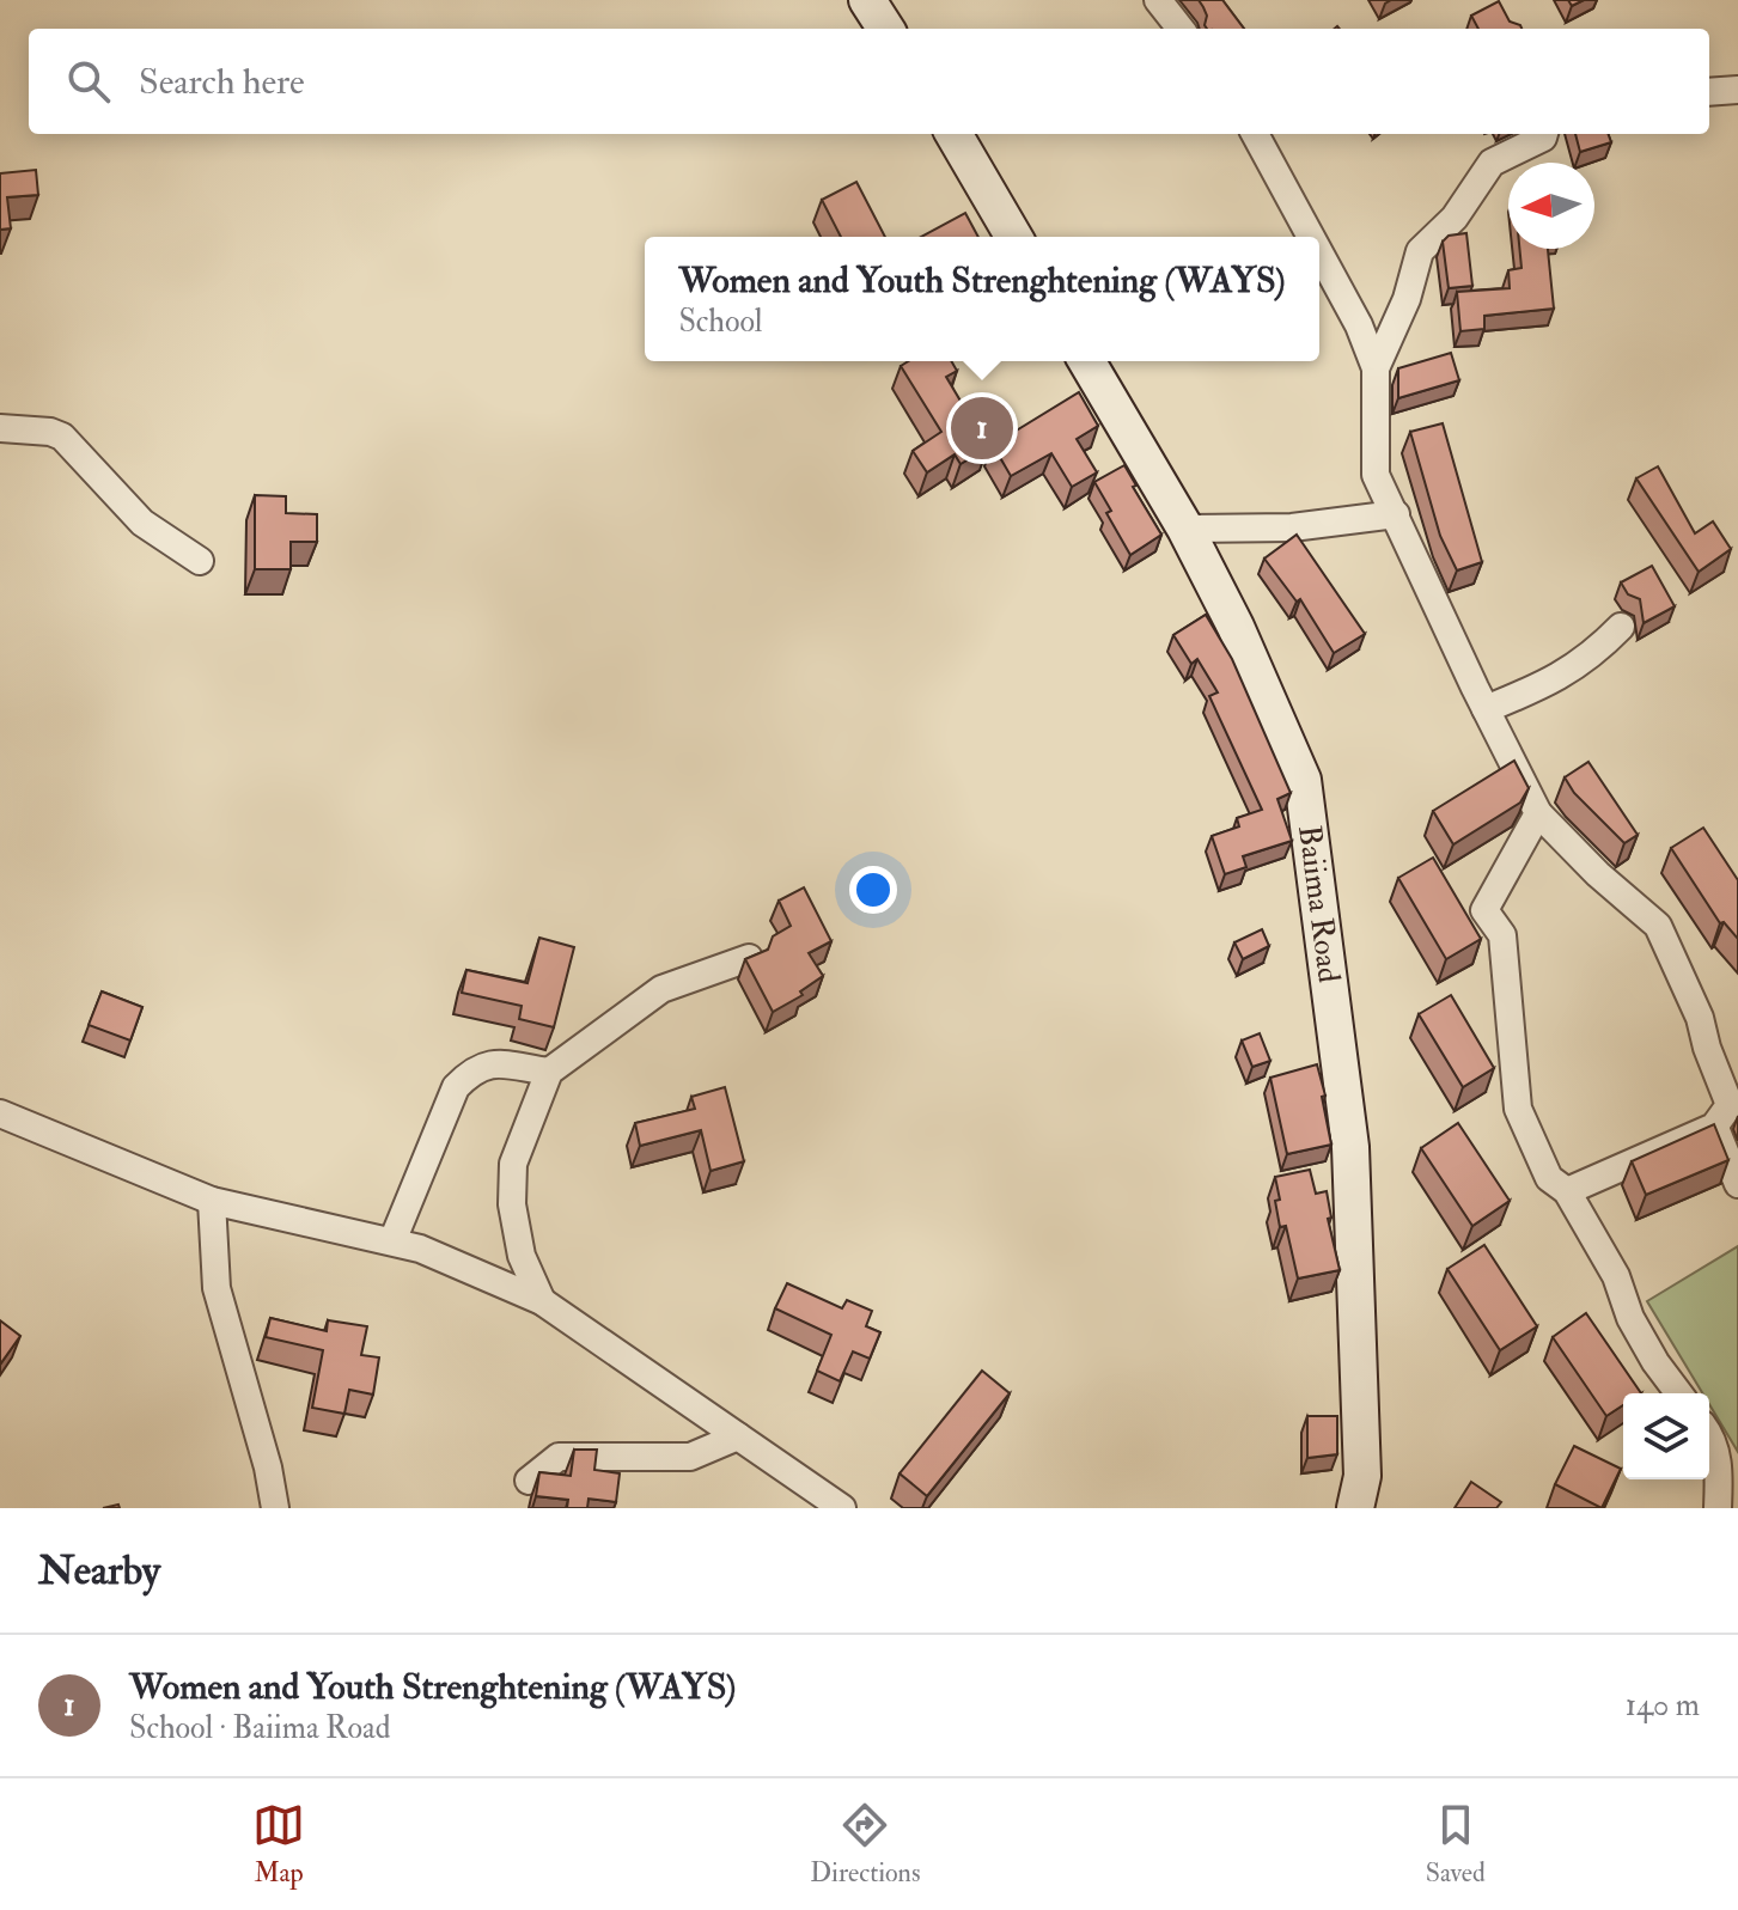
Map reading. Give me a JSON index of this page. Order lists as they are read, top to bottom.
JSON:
{
  "streets": {
    "street": ["Baiima Road"]
  },
  "north": "left",
  "page": {
    "search": "Search here",
    "popup": ["Women and Youth Strenghtening (WAYS)", "School"],
    "pins": "1",
    "heading": "Nearby",
    "list": [
      {
        "mark": "1",
        "name": "Women and Youth Strenghtening (WAYS)",
        "note": "School · Baiima Road",
        "value": "140 m"
      }
    ],
    "nav": ["Map", "Directions", "Saved"]
  }
}
